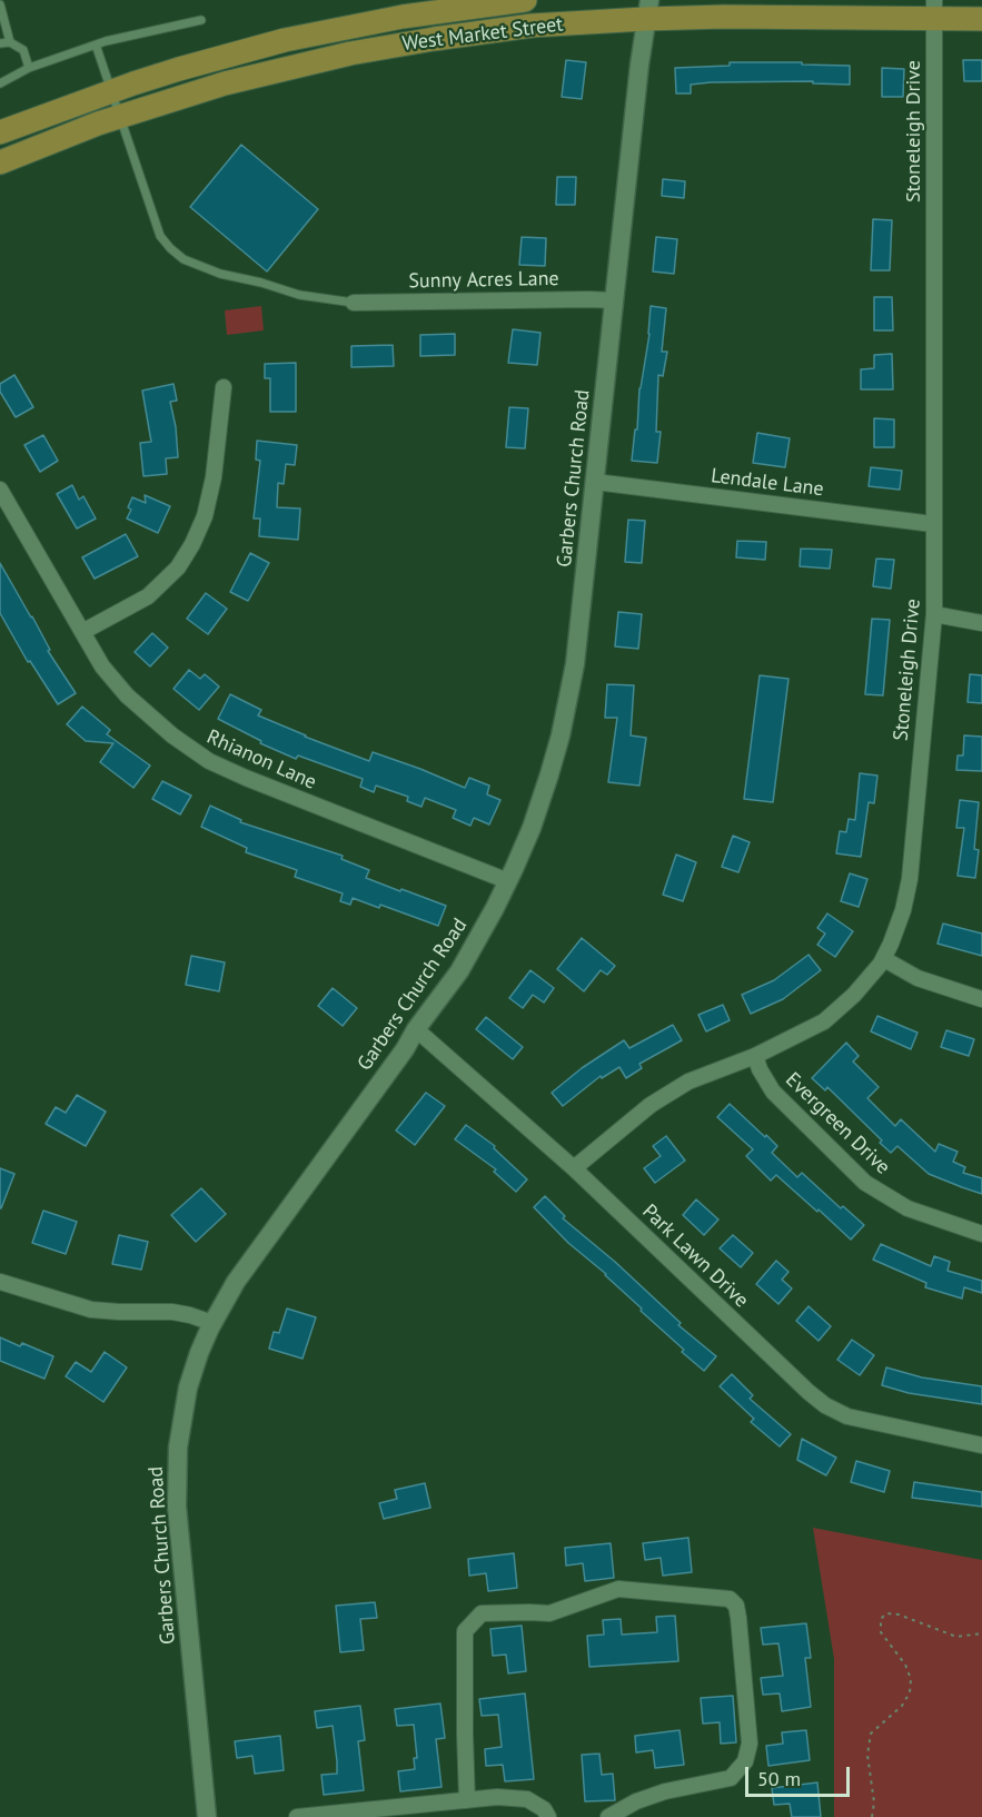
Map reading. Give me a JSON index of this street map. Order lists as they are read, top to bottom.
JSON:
{
  "streets": {
    "main road": ["West Market Street"],
    "street": [
      "Stoneleigh Drive",
      "Sunny Acres Lane",
      "Garbers Church Road",
      "Lendale Lane",
      "Rhianon Lane",
      "Evergreen Drive",
      "Park Lawn Drive"
    ]
  },
  "crossings": [
    ["West Market Street", "Stoneleigh Drive"],
    ["West Market Street", "Garbers Church Road"],
    ["Stoneleigh Drive", "Lendale Lane"],
    ["Stoneleigh Drive", "Evergreen Drive"],
    ["Stoneleigh Drive", "Park Lawn Drive"],
    ["Sunny Acres Lane", "Garbers Church Road"],
    ["Garbers Church Road", "Lendale Lane"],
    ["Garbers Church Road", "Rhianon Lane"],
    ["Garbers Church Road", "Park Lawn Drive"]
  ],
  "scale_bar": "50 m"
}
